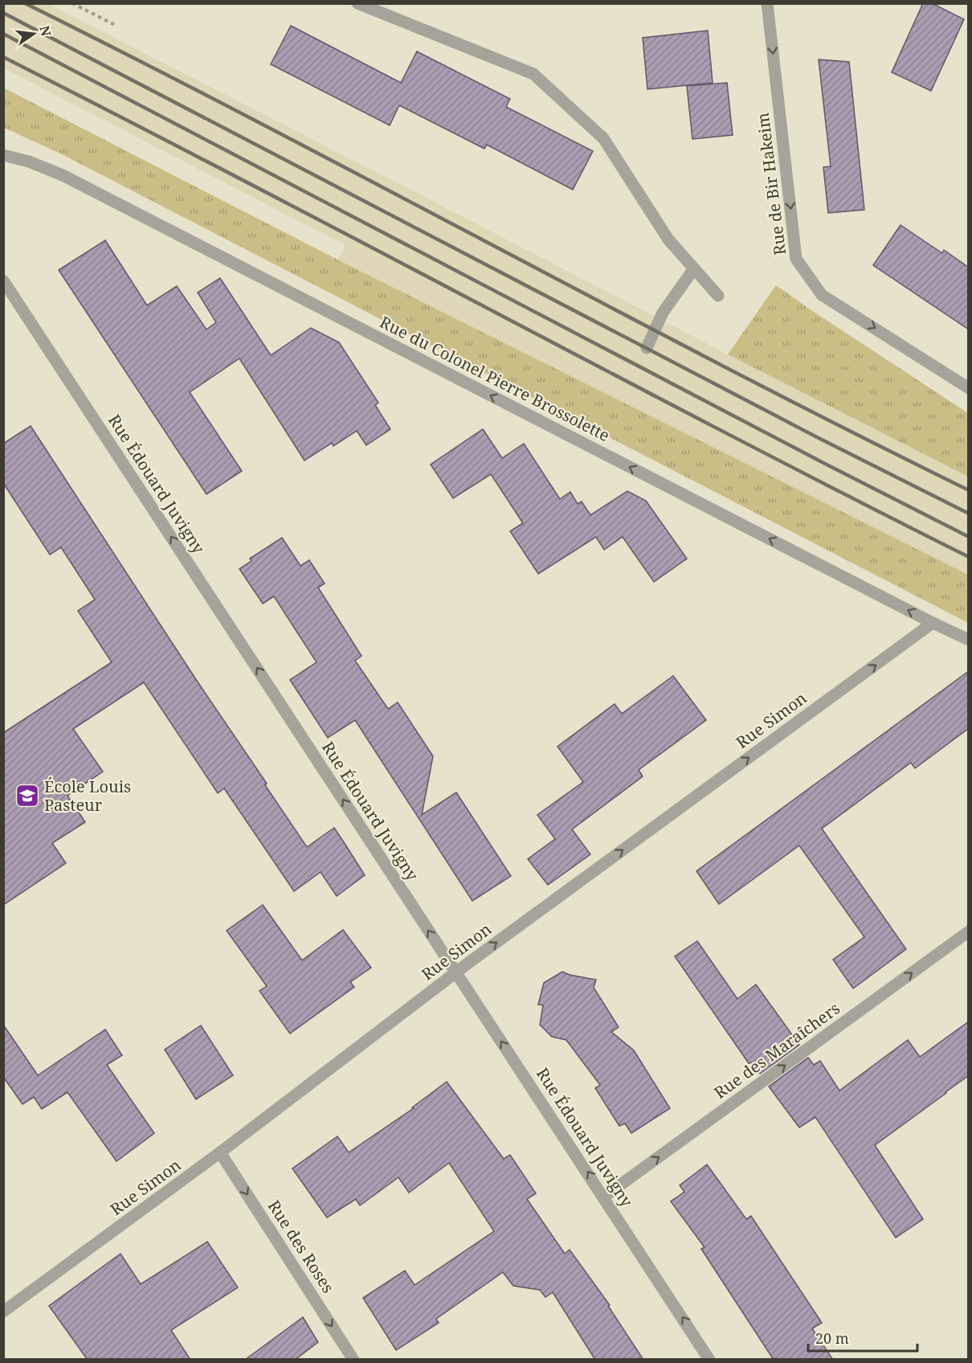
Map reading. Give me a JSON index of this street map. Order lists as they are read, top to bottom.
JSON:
{
  "streets": {
    "street": [
      "Rue de Bir Hakeim",
      "Rue du Colonel Pierre Brossolette",
      "Rue Édouard Juvigny",
      "Rue Simon",
      "Rue des Maraîchers",
      "Rue des Roses"
    ]
  },
  "crossings": [
    ["Rue du Colonel Pierre Brossolette", "Rue Simon"],
    ["Rue Édouard Juvigny", "Rue Simon"],
    ["Rue Édouard Juvigny", "Rue des Maraîchers"],
    ["Rue Simon", "Rue des Roses"]
  ],
  "one_way": [
    "Rue de Bir Hakeim",
    "Rue du Colonel Pierre Brossolette",
    "Rue Édouard Juvigny",
    "Rue Simon",
    "Rue des Maraîchers",
    "Rue des Roses"
  ],
  "places": {
    "school or university": ["École Louis Pasteur"]
  },
  "scale_bar": "20 m",
  "north": "right"
}
